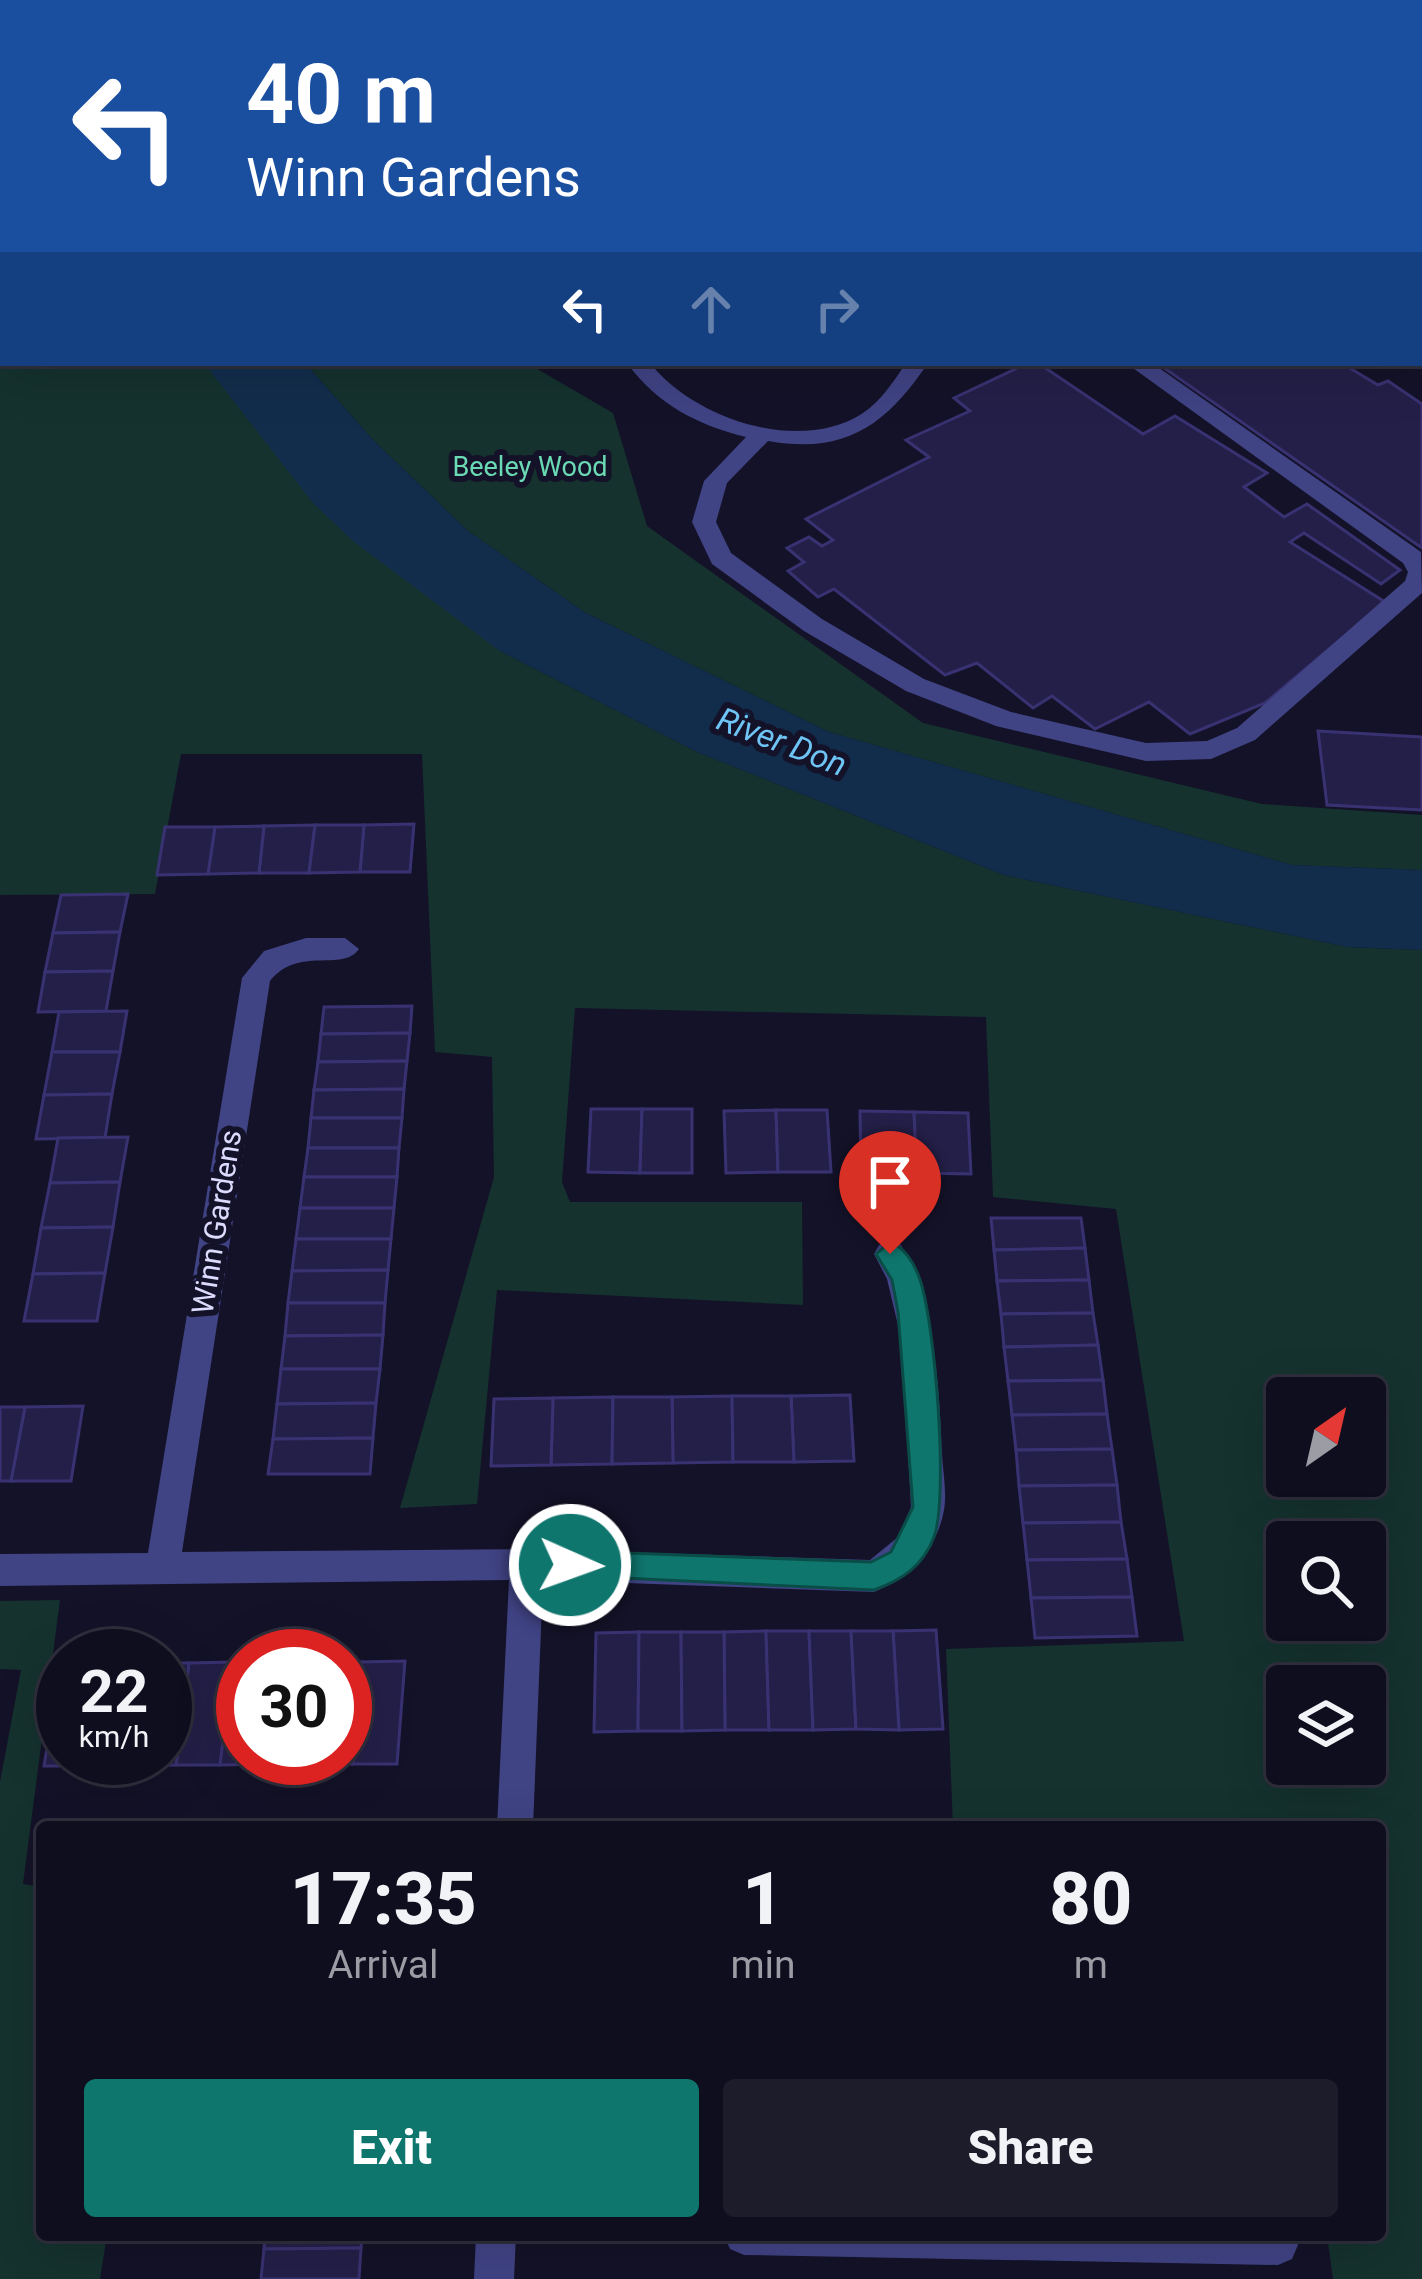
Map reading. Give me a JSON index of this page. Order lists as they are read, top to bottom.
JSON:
{
  "streets": {
    "street": ["Winn Gardens"]
  },
  "water": ["River Don"],
  "parks": ["Beeley Wood"],
  "north": "top right",
  "page": {
    "turn": ["40 m", "Winn Gardens"],
    "speed": "22 km/h",
    "limit": "30",
    "eta": [
      "17:35",
      "Arrival",
      "1",
      "min",
      "80",
      "m"
    ],
    "buttons": ["Exit", "Share"]
  }
}
